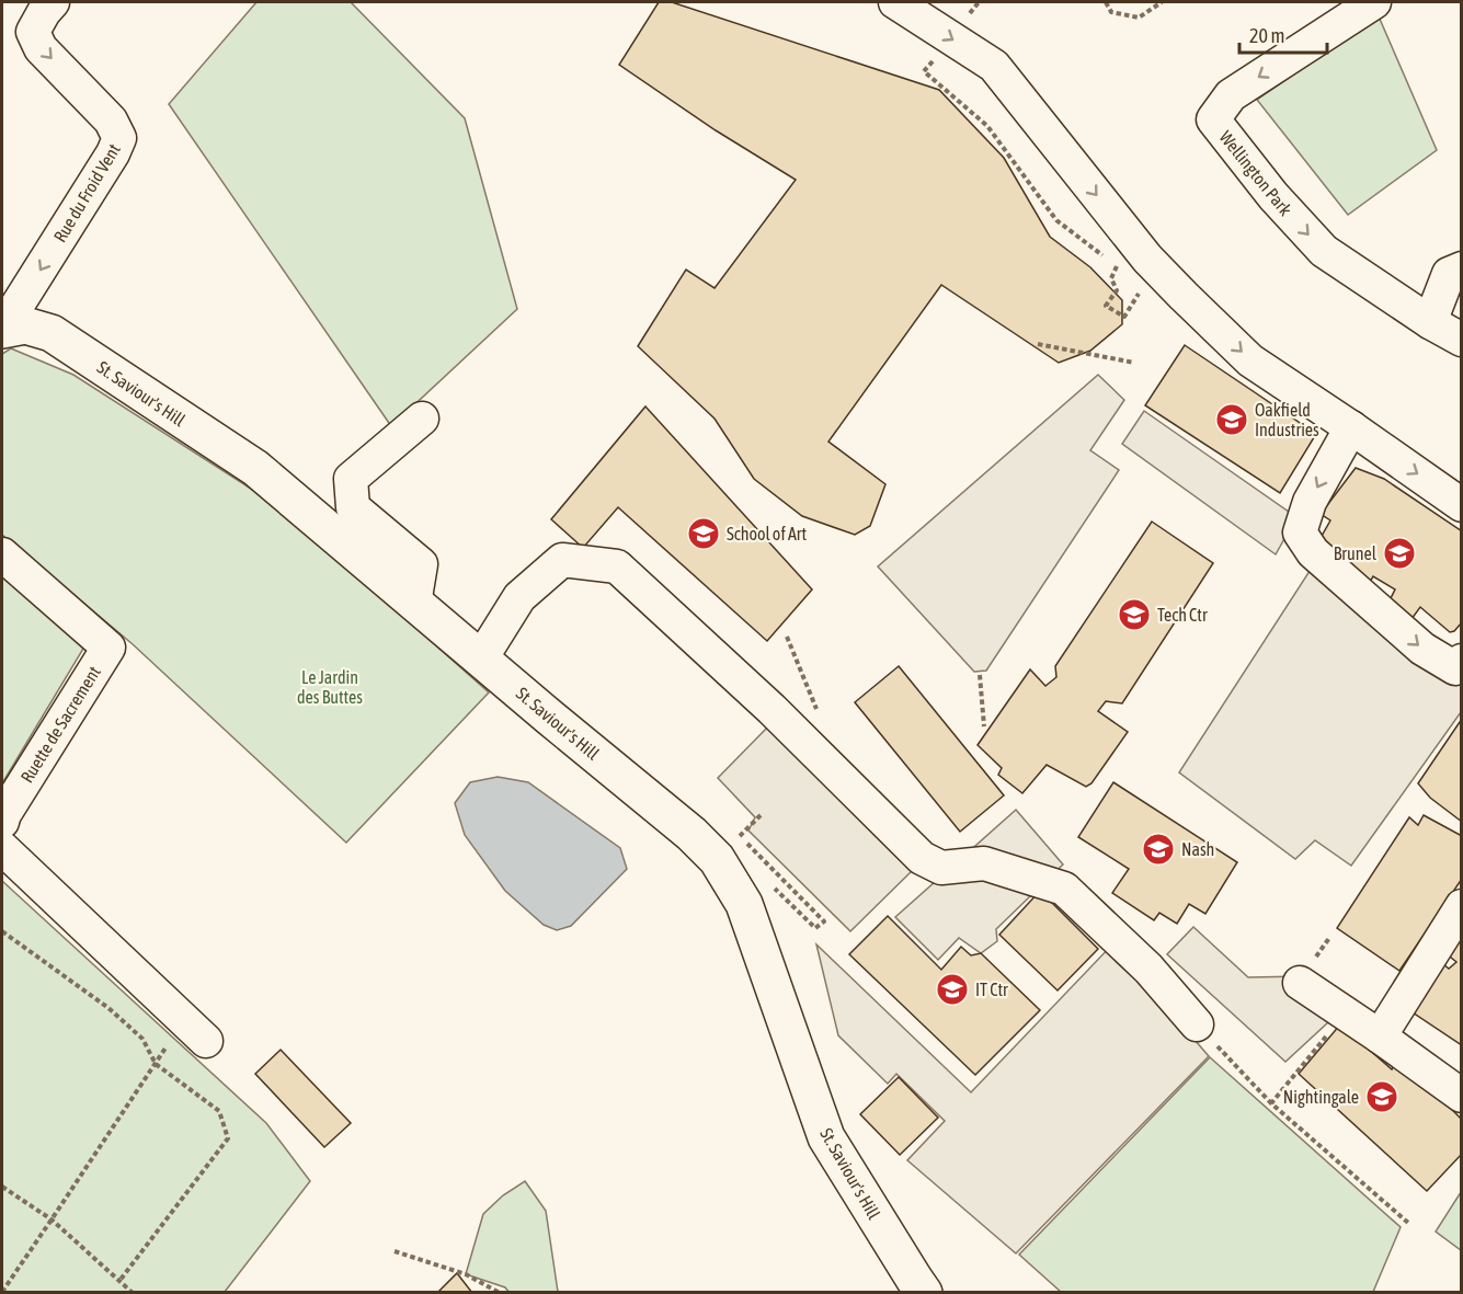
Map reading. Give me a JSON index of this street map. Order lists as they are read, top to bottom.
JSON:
{
  "streets": {
    "main road": ["St. Saviour's Hill"],
    "street": ["Wellington Park", "Rue du Froid Vent", "Ruette de Sacrement"]
  },
  "crossings": [
    ["Rue du Froid Vent", "St. Saviour's Hill"]
  ],
  "one_way": ["Rue du Froid Vent"],
  "parks": ["Le Jardin des Buttes"],
  "places": {
    "school or university": [
      "Oakfield Industries",
      "School of Art",
      "Brunel",
      "Tech Ctr",
      "Nash",
      "IT Ctr",
      "Nightingale"
    ]
  },
  "scale_bar": "20 m"
}
